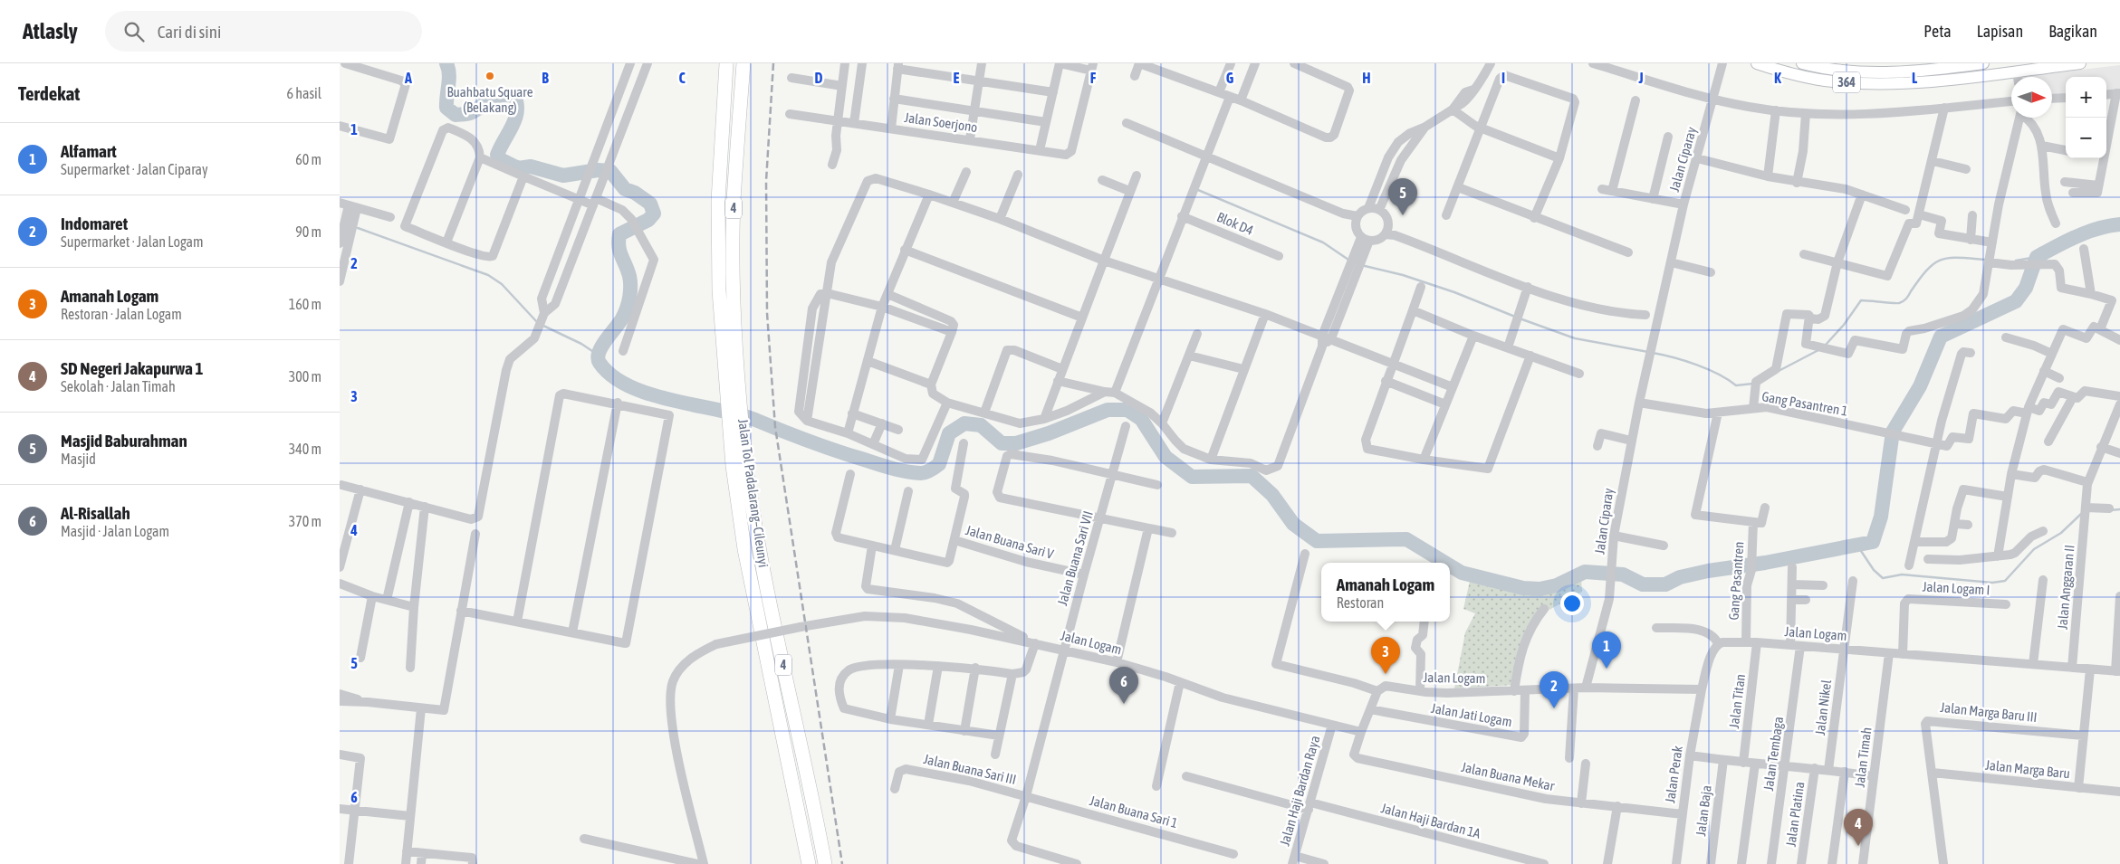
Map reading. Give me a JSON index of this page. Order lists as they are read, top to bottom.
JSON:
{
  "streets": {
    "highway": ["4", "Jalan Tol Padalarang–Cileunyi"],
    "main road": ["364"],
    "street": [
      "Jalan Soerjono",
      "Jalan Ciparay",
      "Blok D4",
      "Gang Pasantren 1",
      "Jalan Buana Sari V",
      "Jalan Buana Sari VII",
      "Gang Pasantren",
      "Jalan Anggaran II",
      "Jalan Logam I",
      "Jalan Logam",
      "Jalan Titan",
      "Jalan Nikel",
      "Jalan Marga Baru III",
      "Jalan Jati Logam",
      "Jalan Tembaga",
      "Jalan Timah",
      "Jalan Buana Sari III",
      "Jalan Marga Baru",
      "Jalan Perak",
      "Jalan Buana Mekar",
      "Jalan Haji Bardan Raya",
      "Jalan Baja",
      "Jalan Buana Sari 1",
      "Jalan Platina",
      "Jalan Haji Bardan 1A"
    ]
  },
  "crossings": [
    ["Jalan Ciparay", "Gang Pasantren 1"],
    ["Jalan Ciparay", "Jalan Logam"],
    ["Jalan Buana Sari V", "Jalan Buana Sari VII"],
    ["Jalan Buana Sari VII", "Jalan Logam"],
    ["Jalan Buana Sari VII", "Jalan Buana Sari III"],
    ["Jalan Buana Sari VII", "Jalan Buana Sari 1"],
    ["Gang Pasantren", "Jalan Logam"],
    ["Jalan Anggaran II", "Jalan Logam"],
    ["Jalan Logam I", "Jalan Logam"],
    ["Jalan Logam", "Jalan Titan"],
    ["Jalan Logam", "Jalan Nikel"],
    ["Jalan Logam", "Jalan Jati Logam"],
    ["Jalan Logam", "Jalan Tembaga"],
    ["Jalan Logam", "Jalan Timah"],
    ["Jalan Logam", "Jalan Perak"],
    ["Jalan Logam", "Jalan Buana Mekar"],
    ["Jalan Logam", "Jalan Haji Bardan Raya"],
    ["Jalan Marga Baru III", "Jalan Marga Baru"],
    ["Jalan Buana Sari III", "Jalan Buana Sari 1"],
    ["Jalan Perak", "Jalan Buana Mekar"],
    ["Jalan Haji Bardan Raya", "Jalan Haji Bardan 1A"]
  ],
  "places": ["Buahbatu Square (Belakang)"],
  "north": "right",
  "page": {
    "header": "Atlasly",
    "search": "Cari di sini",
    "nav": ["Peta", "Lapisan", "Bagikan"],
    "heading": ["Terdekat", "6 hasil"],
    "map_buttons": ["+", "−"],
    "list": [
      {
        "mark": "1",
        "name": "Alfamart",
        "note": "Supermarket · Jalan Ciparay",
        "value": "60 m"
      },
      {
        "mark": "2",
        "name": "Indomaret",
        "note": "Supermarket · Jalan Logam",
        "value": "90 m"
      },
      {
        "mark": "3",
        "name": "Amanah Logam",
        "note": "Restoran · Jalan Logam",
        "value": "160 m"
      },
      {
        "mark": "4",
        "name": "SD Negeri Jakapurwa 1",
        "note": "Sekolah · Jalan Timah",
        "value": "300 m"
      },
      {
        "mark": "5",
        "name": "Masjid Baburahman",
        "note": "Masjid",
        "value": "340 m"
      },
      {
        "mark": "6",
        "name": "Al-Risallah",
        "note": "Masjid · Jalan Logam",
        "value": "370 m"
      }
    ],
    "pins": [
      "5",
      "1",
      "3",
      "6",
      "2",
      "4"
    ],
    "popup": ["Amanah Logam", "Restoran"]
  },
  "grid": {
    "columns": [
      "A",
      "B",
      "C",
      "D",
      "E",
      "F",
      "G",
      "H",
      "I",
      "J",
      "K",
      "L"
    ],
    "rows": [
      "1",
      "2",
      "3",
      "4",
      "5",
      "6"
    ]
  }
}
